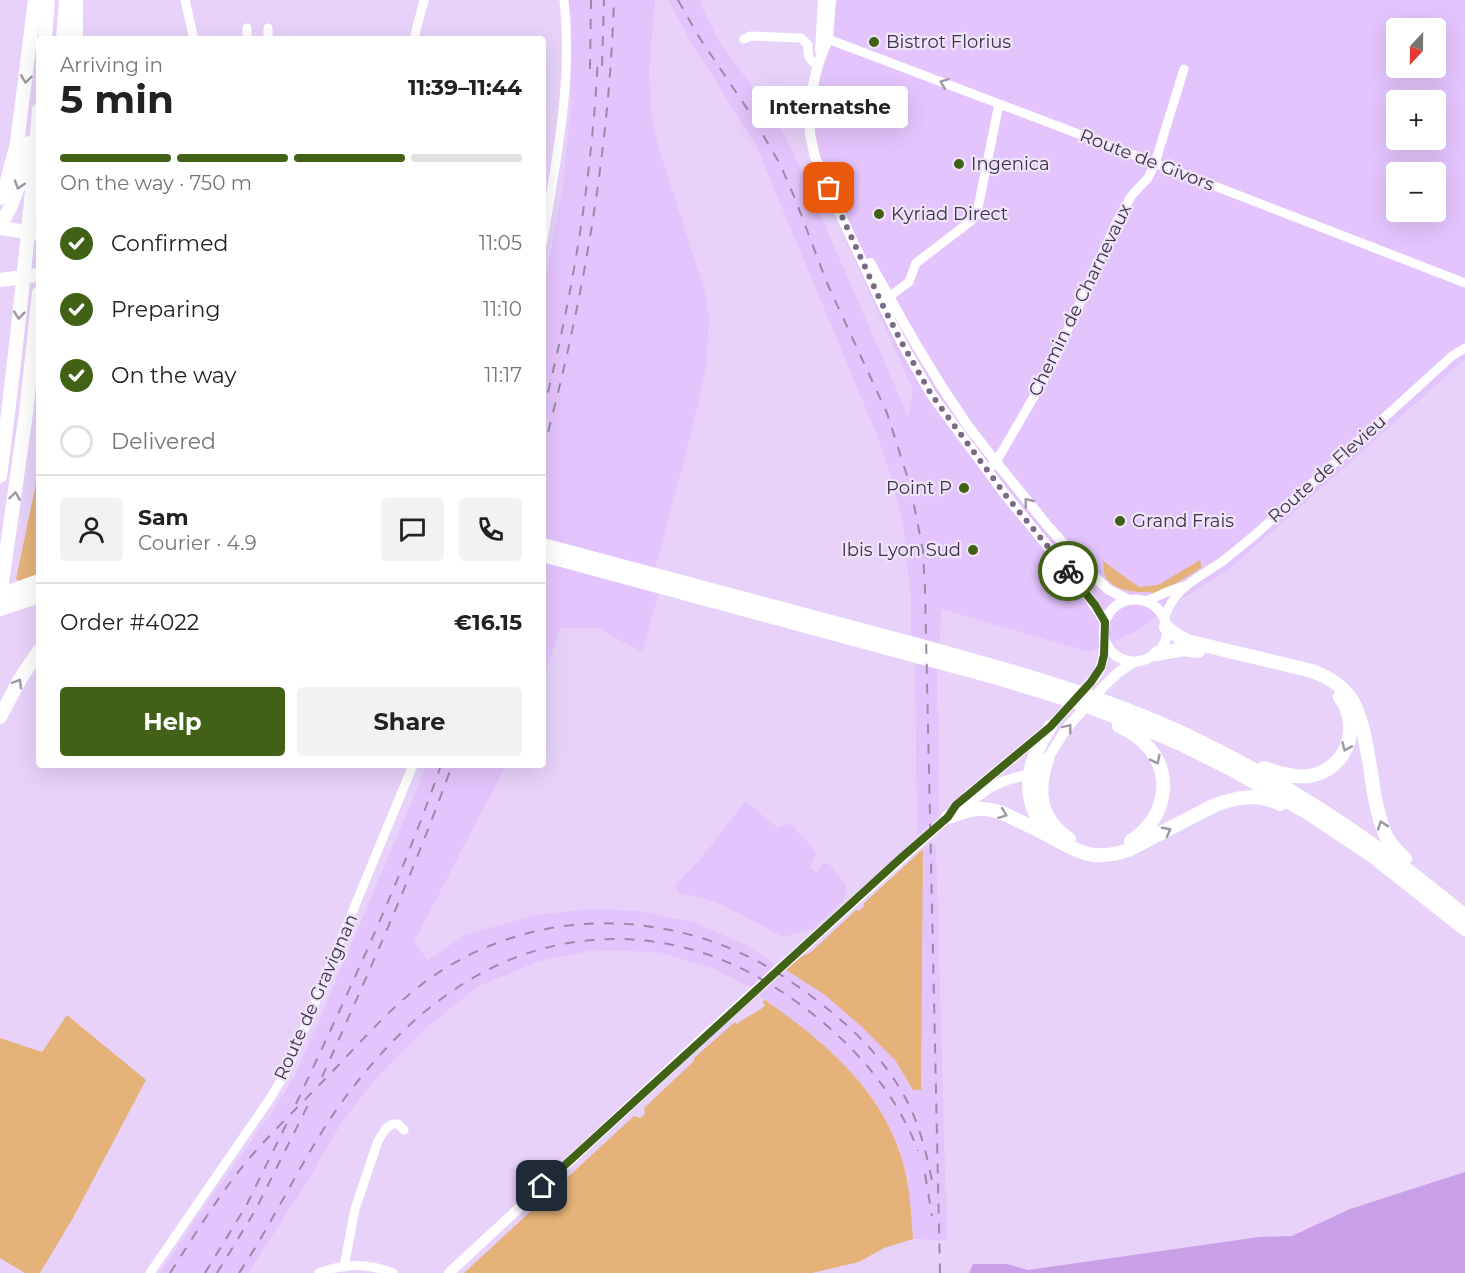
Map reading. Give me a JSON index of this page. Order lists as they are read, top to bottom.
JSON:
{
  "streets": {
    "street": [
      "Route de Givors",
      "Chemin de Charnevaux",
      "Route de Flevieu",
      "Route de Gravignan"
    ]
  },
  "crossings": [
    ["Route de Givors", "Chemin de Charnevaux"]
  ],
  "places": [
    "Bistrot Florius",
    "Ingenica",
    "Internatshe",
    "Kyriad Direct",
    "Point P",
    "Grand Frais",
    "Ibis Lyon Sud"
  ],
  "north": "bottom",
  "page": {
    "map_buttons": ["+", "−"],
    "heading": ["5 min", "Arriving in", "11:39–11:44"],
    "panel": [
      "Sam",
      "Courier · 4.9",
      "Order #4022",
      "€16.15"
    ],
    "bubble": "Internatshe",
    "bar": "On the way · 750 m",
    "list": [
      ["Confirmed", "11:05"],
      ["Preparing", "11:10"],
      ["On the way", "11:17"],
      "Delivered"
    ],
    "buttons": ["Help", "Share"]
  }
}
